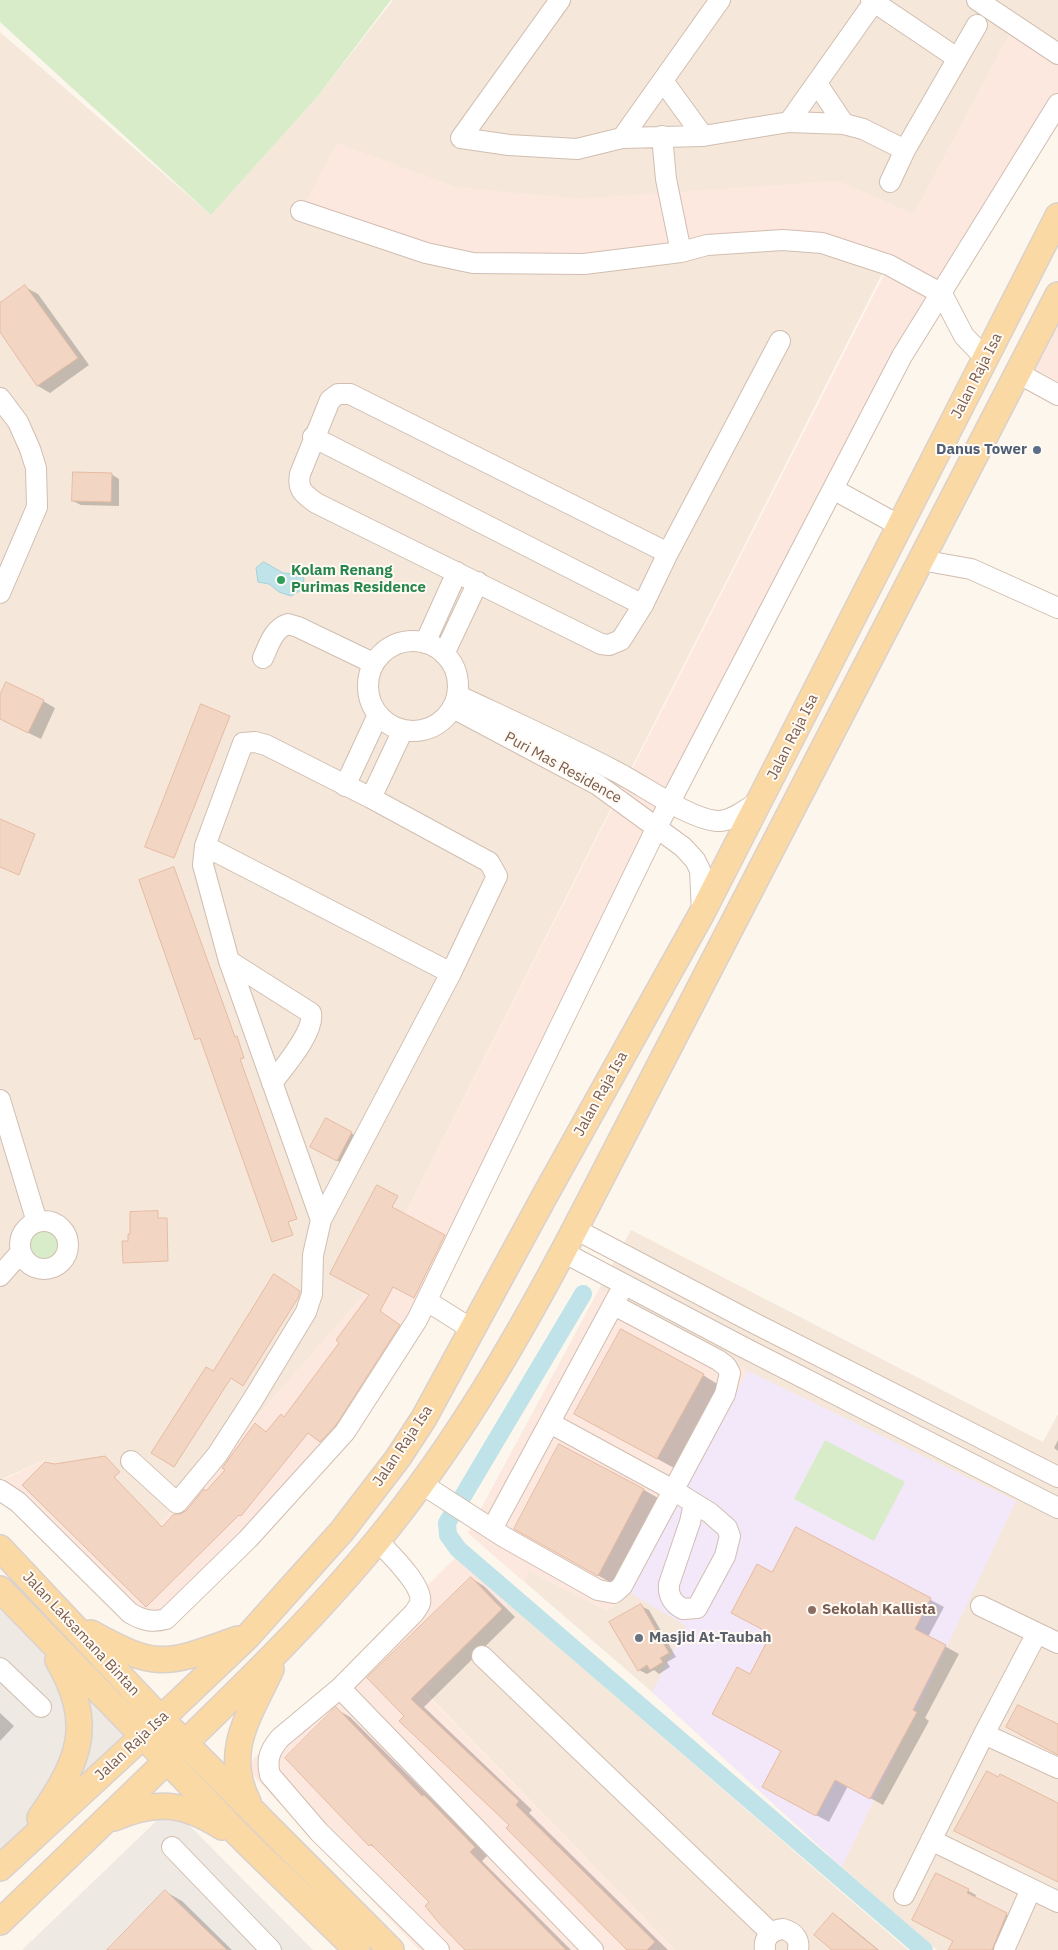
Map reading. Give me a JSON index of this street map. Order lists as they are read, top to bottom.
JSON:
{
  "streets": {
    "main road": ["Jalan Raja Isa", "Jalan Laksamana Bintan"],
    "street": ["Puri Mas Residence"]
  },
  "crossings": [
    ["Jalan Raja Isa", "Puri Mas Residence"],
    ["Jalan Raja Isa", "Jalan Laksamana Bintan"]
  ],
  "places": [
    "Danus Tower",
    "Kolam Renang Purimas Residence",
    "Sekolah Kallista",
    "Masjid At-Taubah"
  ]
}
